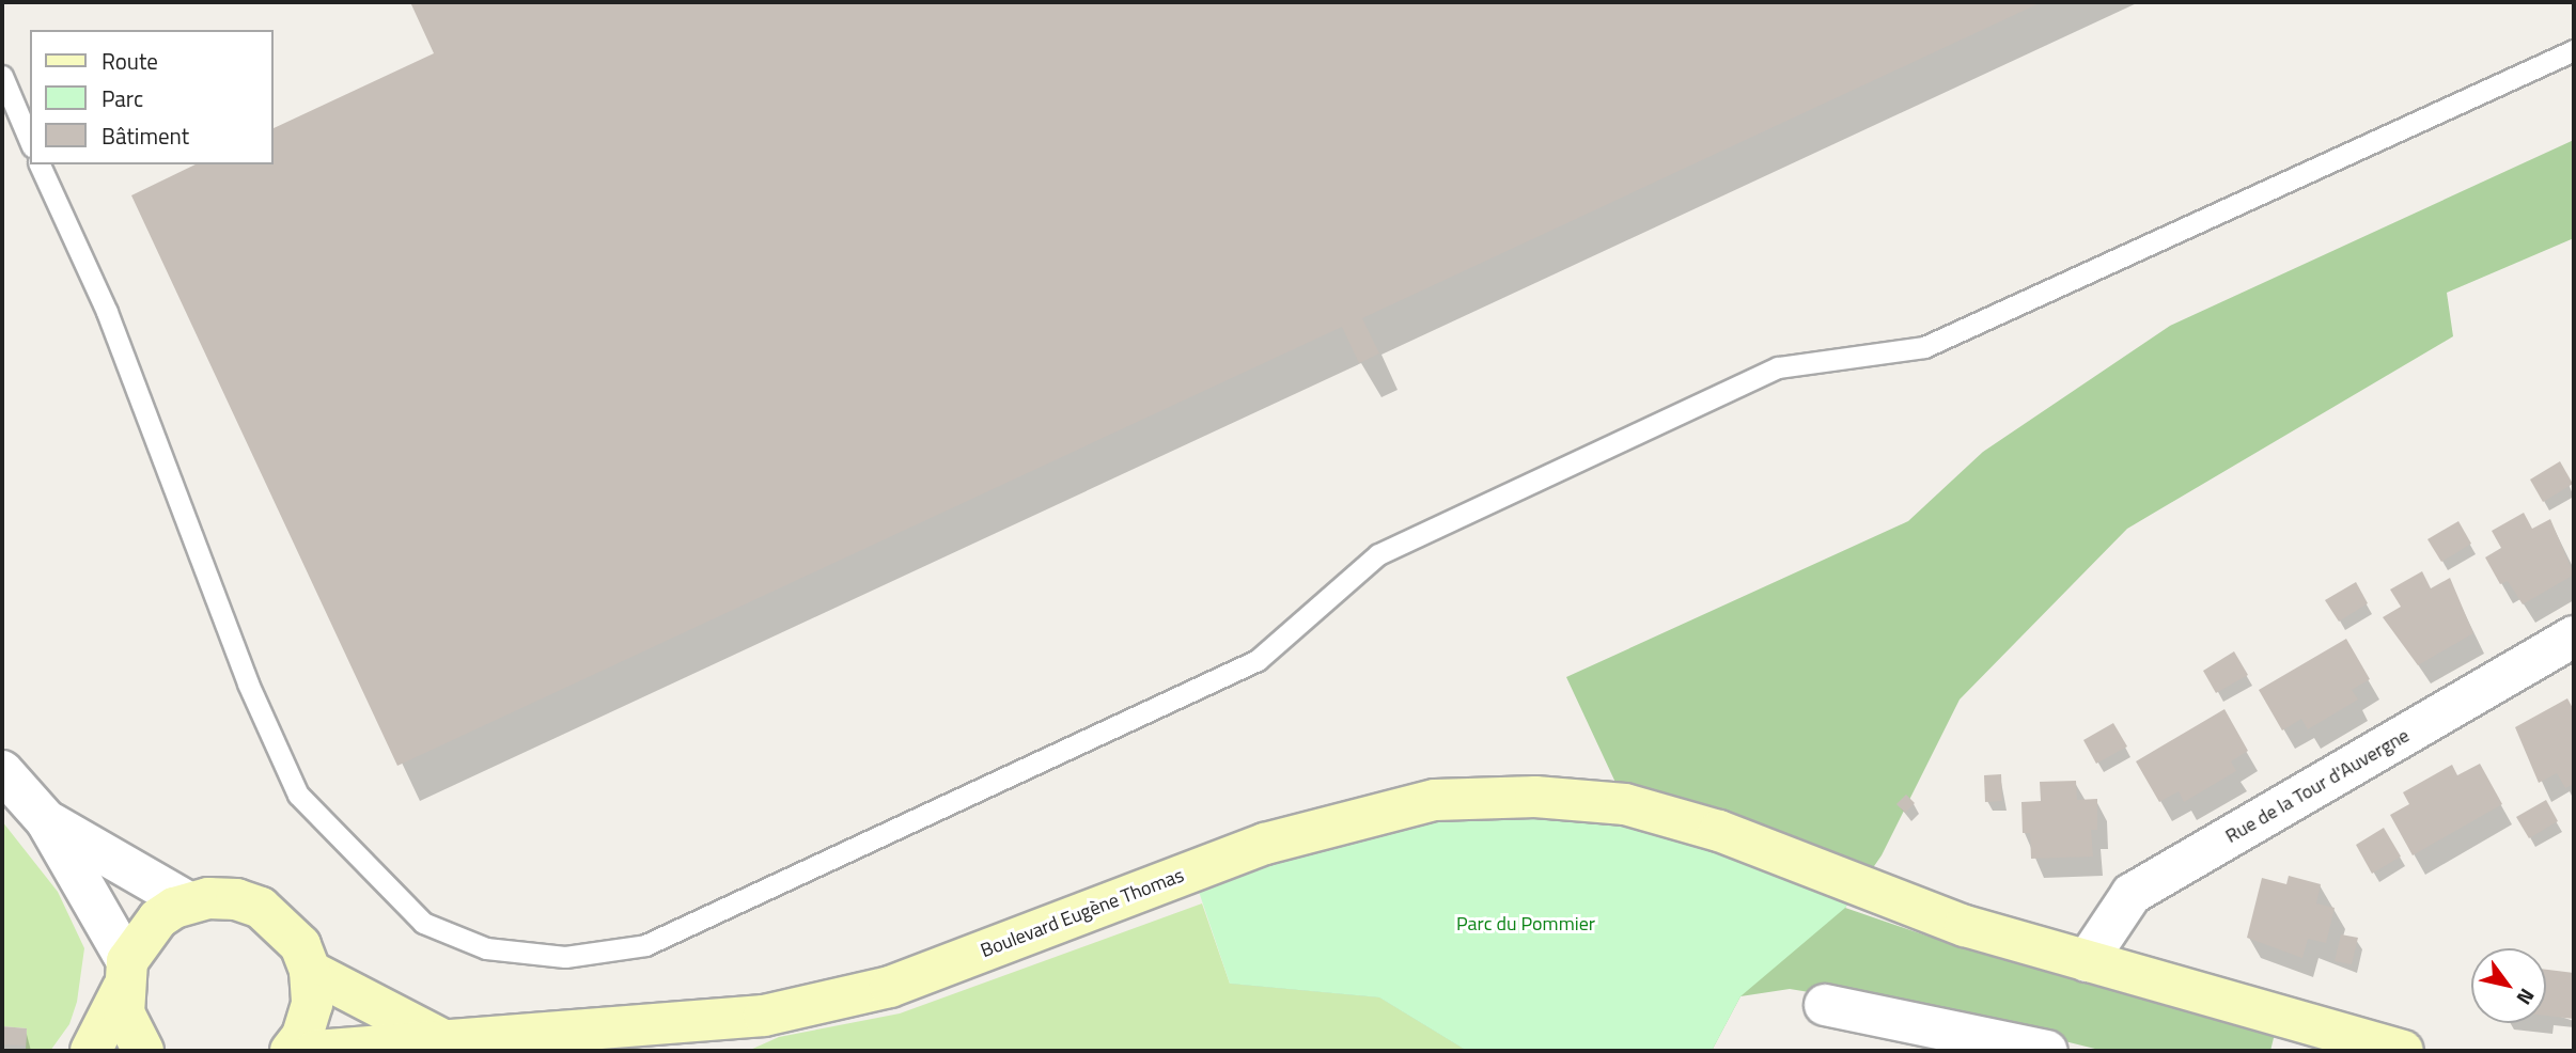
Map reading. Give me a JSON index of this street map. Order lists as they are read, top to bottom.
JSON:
{
  "streets": {
    "main road": ["Boulevard Eugène Thomas"],
    "street": ["Rue de la Tour d'Auvergne"]
  },
  "crossings": [
    ["Rue de la Tour d'Auvergne", "Boulevard Eugène Thomas"]
  ],
  "parks": ["Parc du Pommier"],
  "legend": ["Route", "Parc", "Bâtiment"],
  "north": "bottom right"
}
